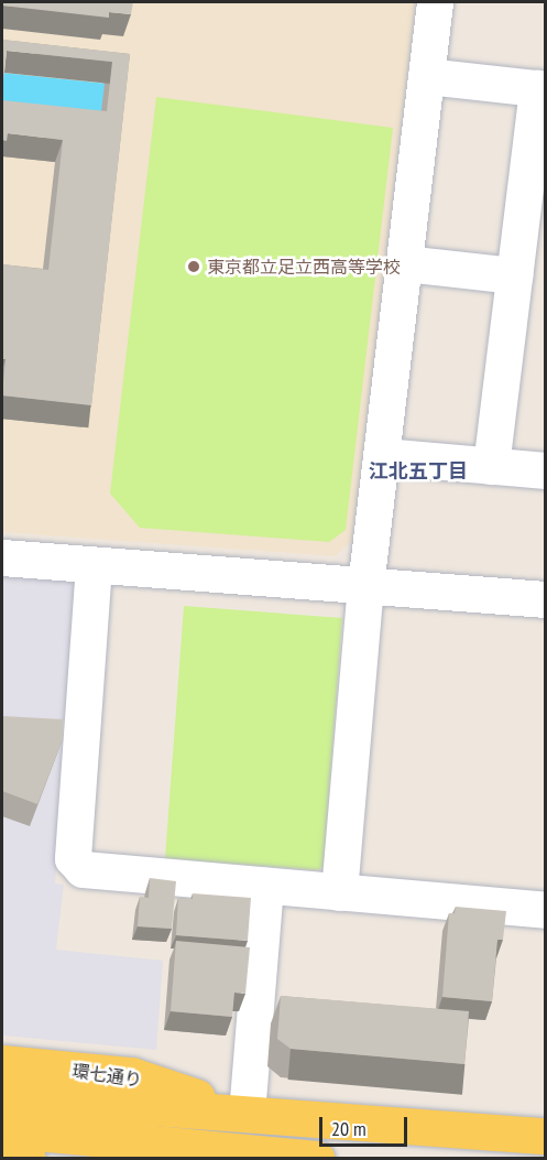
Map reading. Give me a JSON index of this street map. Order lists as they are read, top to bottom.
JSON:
{
  "streets": {
    "main road": ["環七通り"]
  },
  "districts": ["江北五丁目"],
  "places": ["東京都立足立西高等学校"],
  "scale_bar": "20 m"
}
